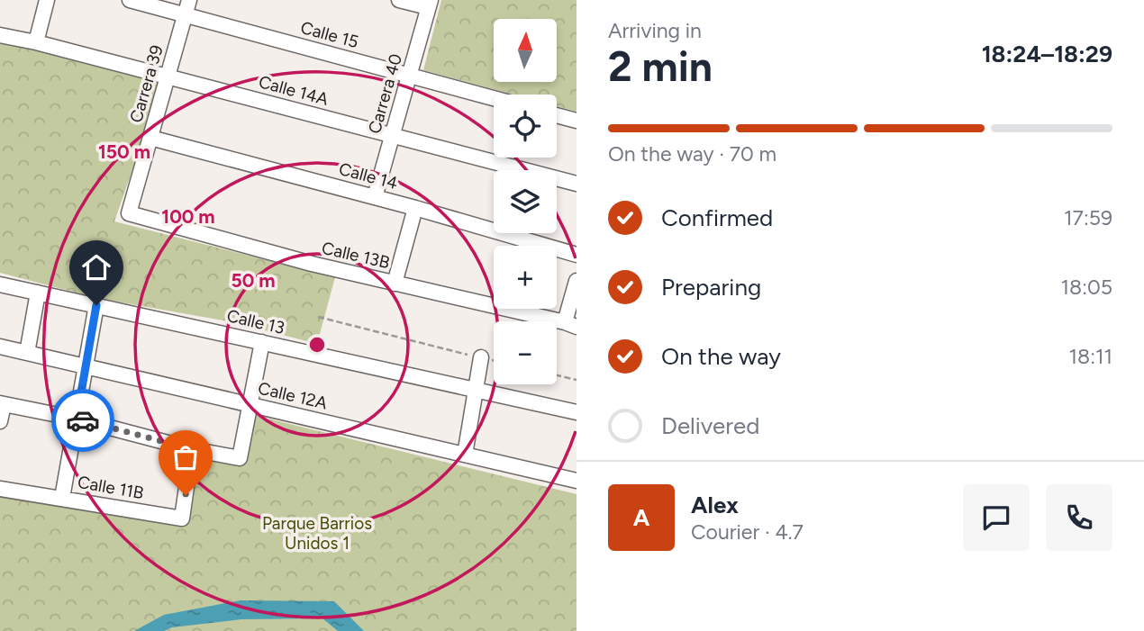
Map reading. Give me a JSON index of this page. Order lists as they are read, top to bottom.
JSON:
{
  "streets": {
    "street": [
      "Calle 15",
      "Carrera 39",
      "Calle 14A",
      "Carrera 40",
      "Calle 14",
      "Calle 13B",
      "Calle 13",
      "Calle 12A",
      "Calle 11B"
    ]
  },
  "crossings": [
    ["Calle 15", "Carrera 39"],
    ["Calle 15", "Carrera 40"],
    ["Carrera 39", "Calle 14A"],
    ["Carrera 39", "Calle 14"],
    ["Carrera 39", "Calle 13B"],
    ["Calle 14A", "Carrera 40"],
    ["Carrera 40", "Calle 14"]
  ],
  "parks": ["Parque Barrios Unidos 1"],
  "north": "top",
  "page": {
    "heading": ["2 min", "Arriving in", "18:24–18:29"],
    "panel": ["Alex", "Courier · 4.7"],
    "map_buttons": ["+", "−"],
    "bar": "On the way · 70 m",
    "list": [
      ["Confirmed", "17:59"],
      ["Preparing", "18:05"],
      ["On the way", "18:11"],
      "Delivered"
    ],
    "round": "A"
  },
  "rings": ["150 m", "100 m", "50 m"]
}
